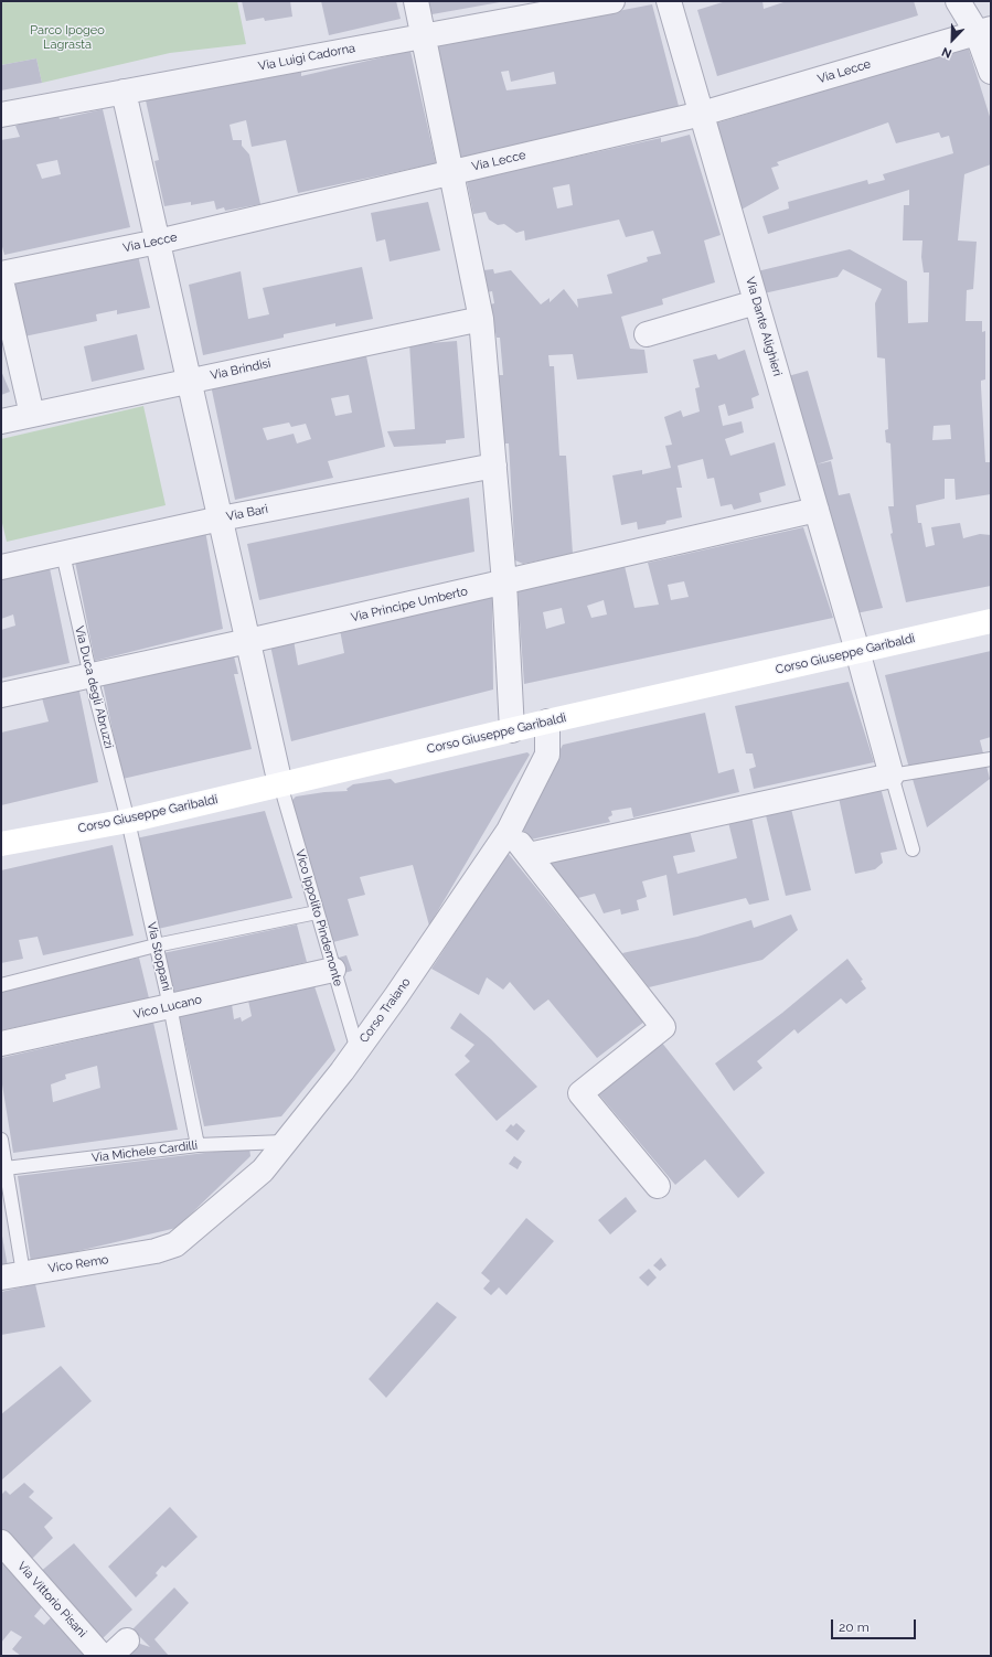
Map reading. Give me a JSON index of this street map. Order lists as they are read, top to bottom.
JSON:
{
  "streets": {
    "street": [
      "Via Luigi Cadorna",
      "Via Lecce",
      "Via Dante Alighieri",
      "Via Brindisi",
      "Via Bari",
      "Via Principe Umberto",
      "Corso Giuseppe Garibaldi",
      "Vico Lucano",
      "Corso Traiano",
      "Vico Remo",
      "Via Vittorio Pisani"
    ],
    "lane": [
      "Via Duca degli Abruzzi",
      "Vico Ippolito Pindemonte",
      "Via Stoppani",
      "Via Michele Cardilli"
    ]
  },
  "crossings": [
    ["Via Lecce", "Via Dante Alighieri"],
    ["Via Dante Alighieri", "Via Principe Umberto"],
    ["Via Dante Alighieri", "Corso Giuseppe Garibaldi"],
    ["Via Bari", "Via Duca degli Abruzzi"],
    ["Via Principe Umberto", "Via Duca degli Abruzzi"],
    ["Corso Giuseppe Garibaldi", "Via Duca degli Abruzzi"],
    ["Corso Giuseppe Garibaldi", "Vico Ippolito Pindemonte"],
    ["Corso Giuseppe Garibaldi", "Via Stoppani"],
    ["Corso Giuseppe Garibaldi", "Corso Traiano"],
    ["Via Duca degli Abruzzi", "Via Stoppani"],
    ["Vico Ippolito Pindemonte", "Vico Lucano"],
    ["Vico Ippolito Pindemonte", "Corso Traiano"],
    ["Via Stoppani", "Vico Lucano"],
    ["Via Stoppani", "Via Michele Cardilli"],
    ["Corso Traiano", "Via Michele Cardilli"],
    ["Corso Traiano", "Vico Remo"]
  ],
  "parks": ["Parco Ipogeo Lagrasta"],
  "scale_bar": "20 m",
  "north": "bottom left"
}
